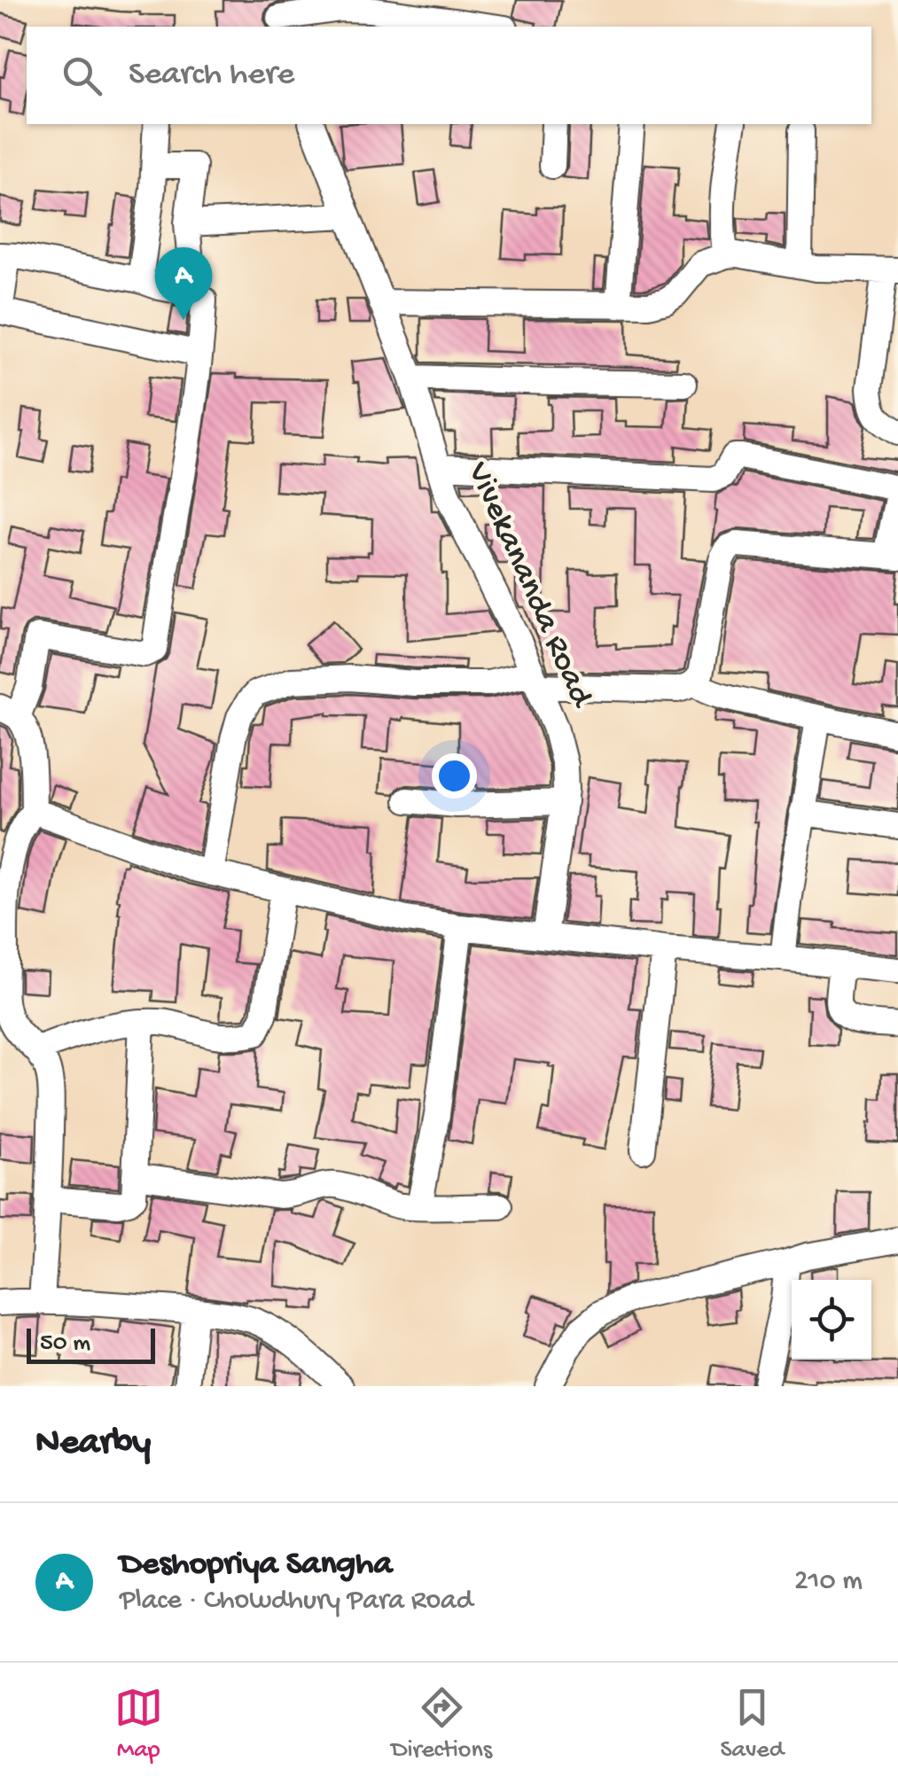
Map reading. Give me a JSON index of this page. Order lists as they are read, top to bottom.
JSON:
{
  "streets": {
    "street": ["Vivekananda Road"]
  },
  "scale_bar": "50 m",
  "page": {
    "search": "Search here",
    "pins": "A",
    "scale": "50 m",
    "heading": "Nearby",
    "list": [
      {
        "mark": "A",
        "name": "Deshopriya Sangha",
        "note": "Place · Chowdhury Para Road",
        "value": "210 m"
      }
    ],
    "nav": ["Map", "Directions", "Saved"]
  }
}
